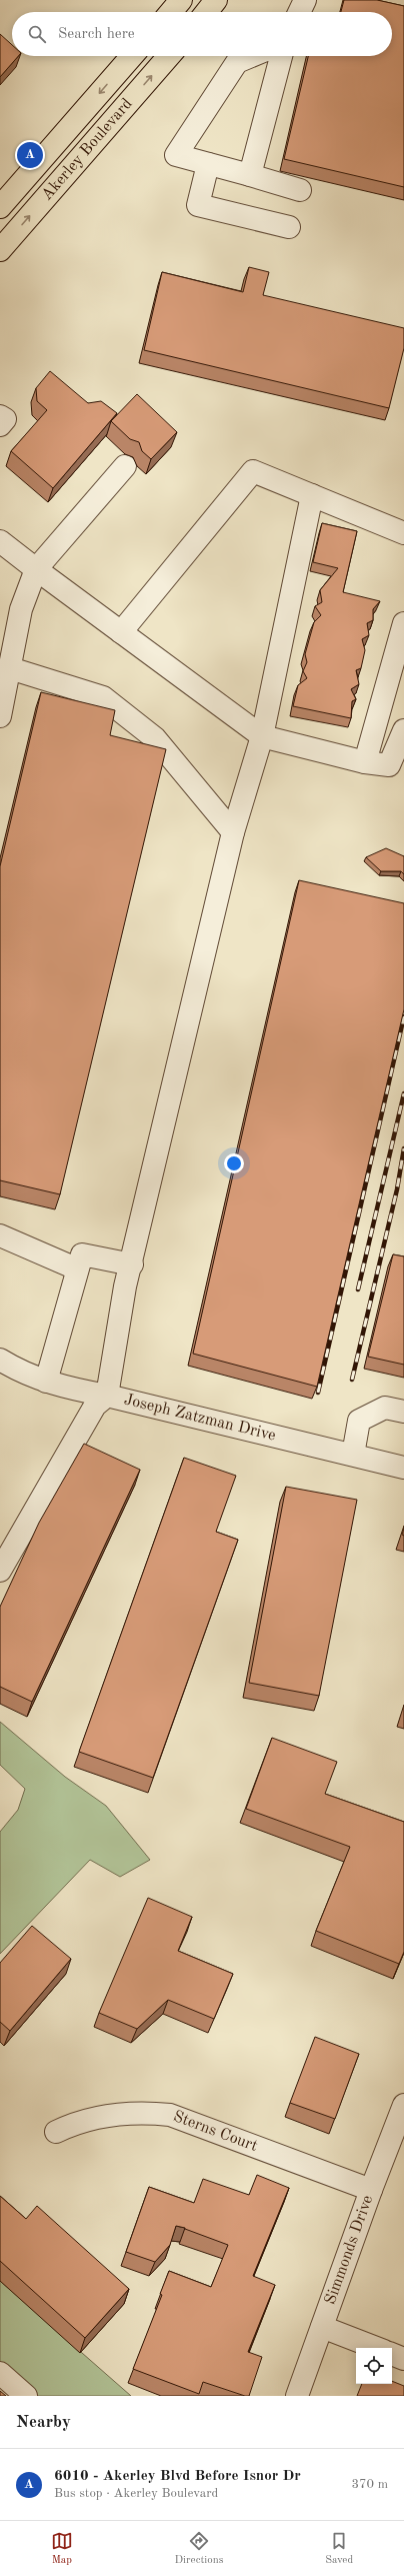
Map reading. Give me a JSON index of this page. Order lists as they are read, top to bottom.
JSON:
{
  "streets": {
    "main road": ["Akerley Boulevard"],
    "street": ["Joseph Zatzman Drive", "Sterns Court", "Simmonds Drive"]
  },
  "crossings": [
    ["Sterns Court", "Simmonds Drive"]
  ],
  "page": {
    "search": "Search here",
    "pins": "A",
    "heading": "Nearby",
    "list": [
      {
        "mark": "A",
        "name": "6010 - Akerley Blvd Before Isnor Dr",
        "note": "Bus stop · Akerley Boulevard",
        "value": "370 m"
      }
    ],
    "nav": ["Map", "Directions", "Saved"]
  }
}
